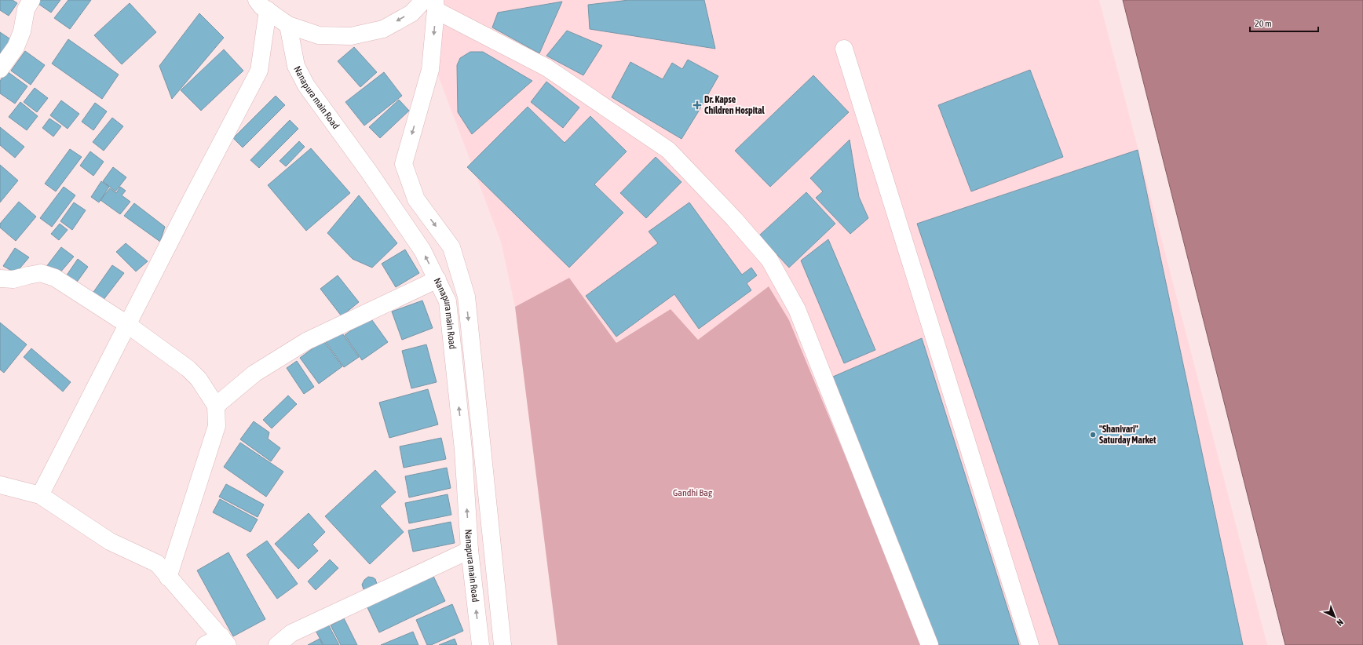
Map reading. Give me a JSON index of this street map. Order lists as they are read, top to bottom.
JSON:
{
  "streets": {
    "street": ["Nanapura main Road"]
  },
  "parks": ["Gandhi Bag"],
  "places": {
    "health": ["Dr. Kapse Children Hospital"],
    "other": ["\"Shanivari\" Saturday Market"]
  },
  "scale_bar": "20 m",
  "north": "bottom right"
}
